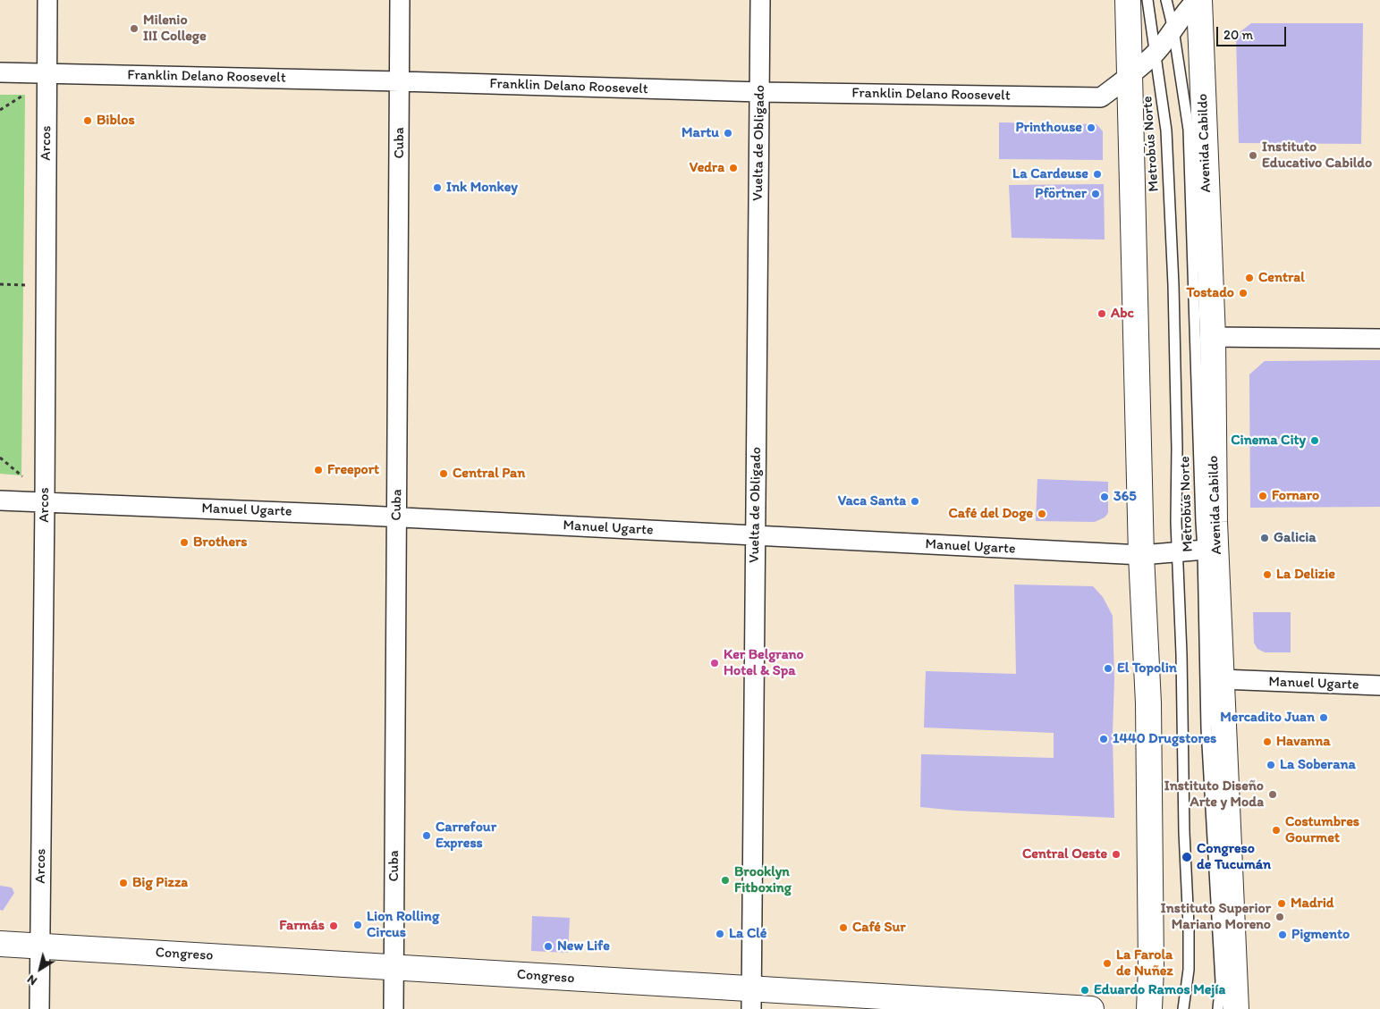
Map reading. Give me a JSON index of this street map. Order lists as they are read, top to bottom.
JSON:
{
  "streets": {
    "main road": ["Avenida Cabildo", "Congreso"],
    "street": [
      "Franklin Delano Roosevelt",
      "Arcos",
      "Cuba",
      "Vuelta de Obligado",
      "Manuel Ugarte"
    ],
    "lane": ["Metrobús Norte"]
  },
  "crossings": [
    ["Franklin Delano Roosevelt", "Arcos"],
    ["Franklin Delano Roosevelt", "Cuba"],
    ["Franklin Delano Roosevelt", "Vuelta de Obligado"],
    ["Franklin Delano Roosevelt", "Avenida Cabildo"],
    ["Franklin Delano Roosevelt", "Metrobús Norte"],
    ["Arcos", "Manuel Ugarte"],
    ["Arcos", "Congreso"],
    ["Cuba", "Manuel Ugarte"],
    ["Cuba", "Congreso"],
    ["Vuelta de Obligado", "Manuel Ugarte"],
    ["Vuelta de Obligado", "Congreso"],
    ["Avenida Cabildo", "Metrobús Norte"],
    ["Avenida Cabildo", "Manuel Ugarte"],
    ["Metrobús Norte", "Manuel Ugarte"]
  ],
  "places": [
    "Milenio III College",
    "Biblos",
    "Printhouse",
    "Martu",
    "Instituto Educativo Cabildo",
    "Vedra",
    "La Cardeuse",
    "Ink Monkey",
    "Pförtner",
    "Central",
    "Tostado",
    "Abc",
    "Cinema City",
    "Freeport",
    "Central Pan",
    "Fornaro",
    "365",
    "Vaca Santa",
    "Café del Doge",
    "Galicia",
    "Brothers",
    "La Delizie",
    "Ker Belgrano Hotel & Spa",
    "El Topolin",
    "Mercadito Juan",
    "1440 Drugstores",
    "Havanna",
    "La Soberana",
    "Instituto Diseño Arte y Moda",
    "Costumbres Gourmet",
    "Carrefour Express",
    "Central Oeste",
    "Congreso de Tucumán",
    "Brooklyn Fitboxing",
    "Big Pizza",
    "Madrid",
    "Instituto Superior Mariano Moreno",
    "Lion Rolling Circus",
    "Farmás",
    "Café Sur",
    "La Clé",
    "Pigmento",
    "New Life",
    "La Farola de Nuñez",
    "Eduardo Ramos Mejía"
  ],
  "scale_bar": "20 m",
  "north": "bottom left"
}
